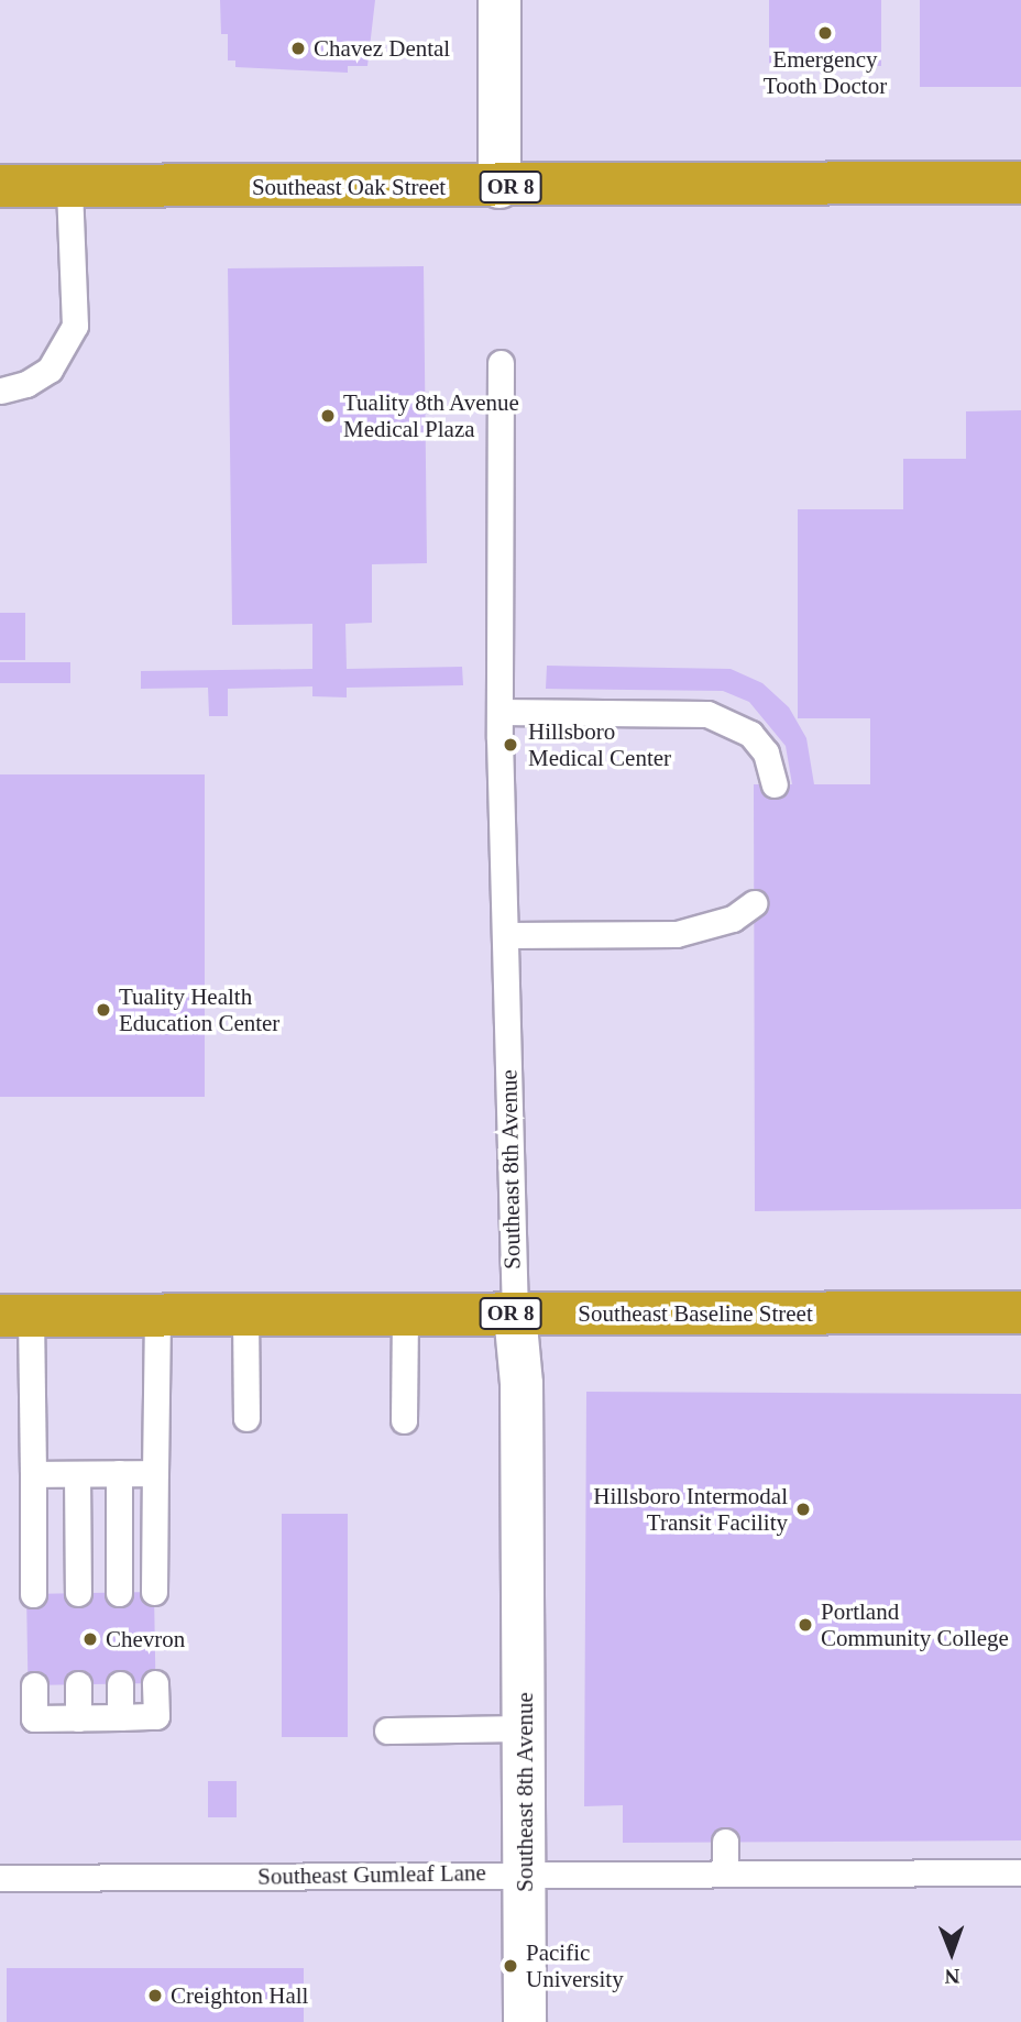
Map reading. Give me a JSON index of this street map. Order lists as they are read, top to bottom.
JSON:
{
  "streets": {
    "highway": ["Southeast Oak Street", "OR 8", "Southeast Baseline Street"],
    "street": ["Southeast 8th Avenue"],
    "lane": ["Southeast Gumleaf Lane"]
  },
  "crossings": [
    ["Southeast 8th Avenue", "Southeast Baseline Street"],
    ["Southeast 8th Avenue", "Southeast Gumleaf Lane"]
  ],
  "places": [
    "Emergency Tooth Doctor",
    "Chavez Dental",
    "Tuality 8th Avenue Medical Plaza",
    "Hillsboro Medical Center",
    "Tuality Health Education Center",
    "Hillsboro Intermodal Transit Facility",
    "Portland Community College",
    "Chevron",
    "Pacific University",
    "Creighton Hall"
  ],
  "north": "bottom"
}
